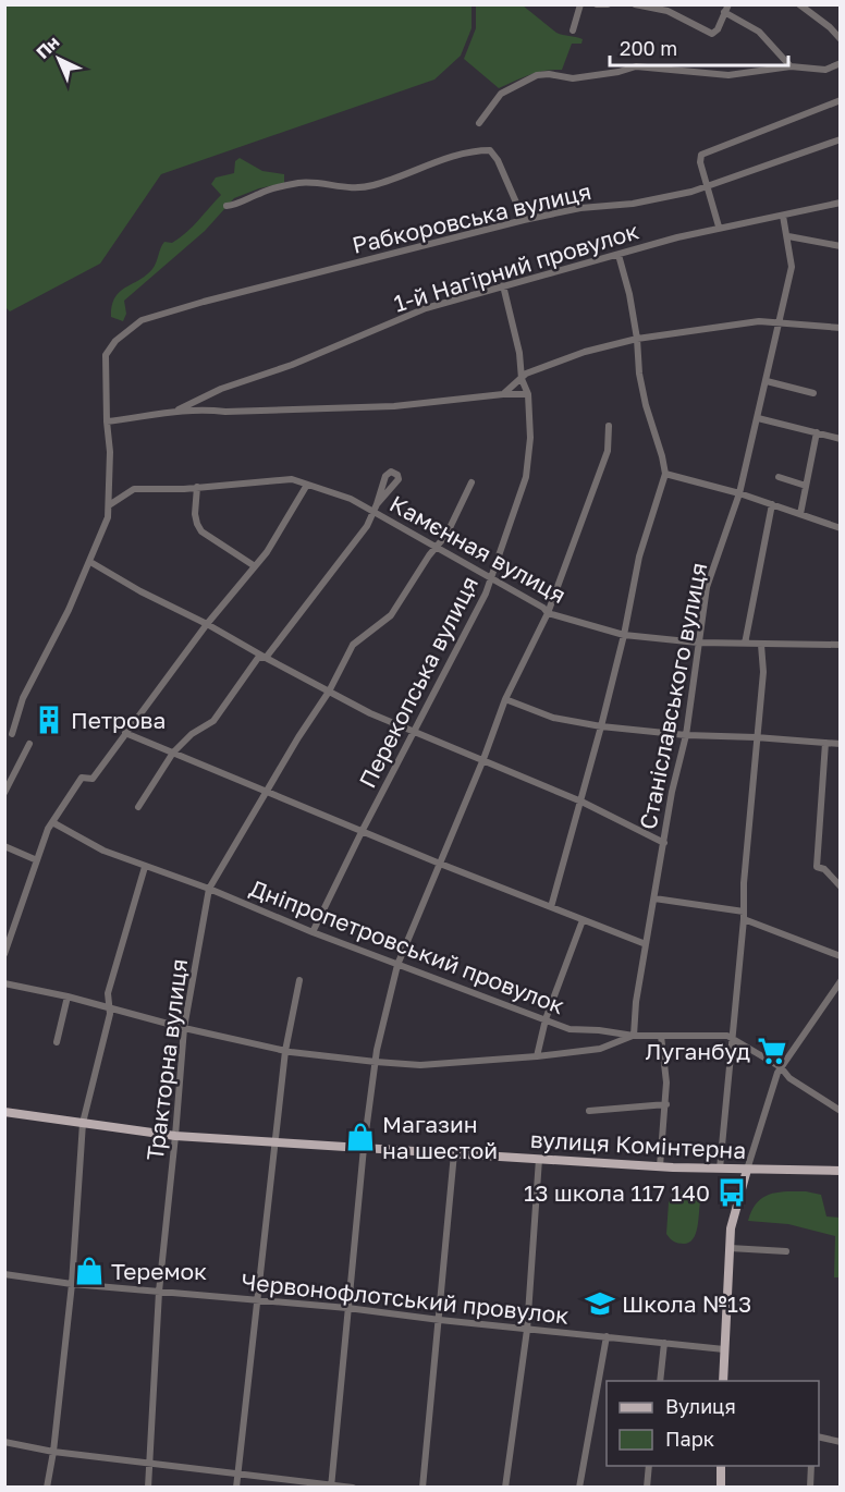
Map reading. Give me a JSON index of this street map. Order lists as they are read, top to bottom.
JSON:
{
  "streets": {
    "main road": ["вулиця Комінтерна"],
    "street": [
      "Рабкоровська вулиця",
      "1-й Нагірний провулок",
      "Камєнная вулиця",
      "Перекопська вулиця",
      "Станіславського вулиця",
      "Дніпропетровський провулок",
      "Тракторна вулиця",
      "Червонофлотський провулок"
    ]
  },
  "crossings": [
    ["1-й Нагірний провулок", "Перекопська вулиця"],
    ["1-й Нагірний провулок", "Станіславського вулиця"],
    ["Камєнная вулиця", "Перекопська вулиця"],
    ["Камєнная вулиця", "Станіславського вулиця"],
    ["Камєнная вулиця", "Тракторна вулиця"],
    ["Перекопська вулиця", "Дніпропетровський провулок"],
    ["Станіславського вулиця", "Дніпропетровський провулок"],
    ["Дніпропетровський провулок", "Тракторна вулиця"],
    ["Тракторна вулиця", "вулиця Комінтерна"],
    ["Тракторна вулиця", "Червонофлотський провулок"]
  ],
  "places": {
    "building": ["Петрова"],
    "supermarket": ["Луганбуд"],
    "shop": ["Магазин на шестой", "Теремок"],
    "bus stop": ["13 школа 117 140"],
    "school or university": ["Школа №13"]
  },
  "legend": ["Вулиця", "Парк"],
  "scale_bar": "200 m",
  "north": "top left"
}
